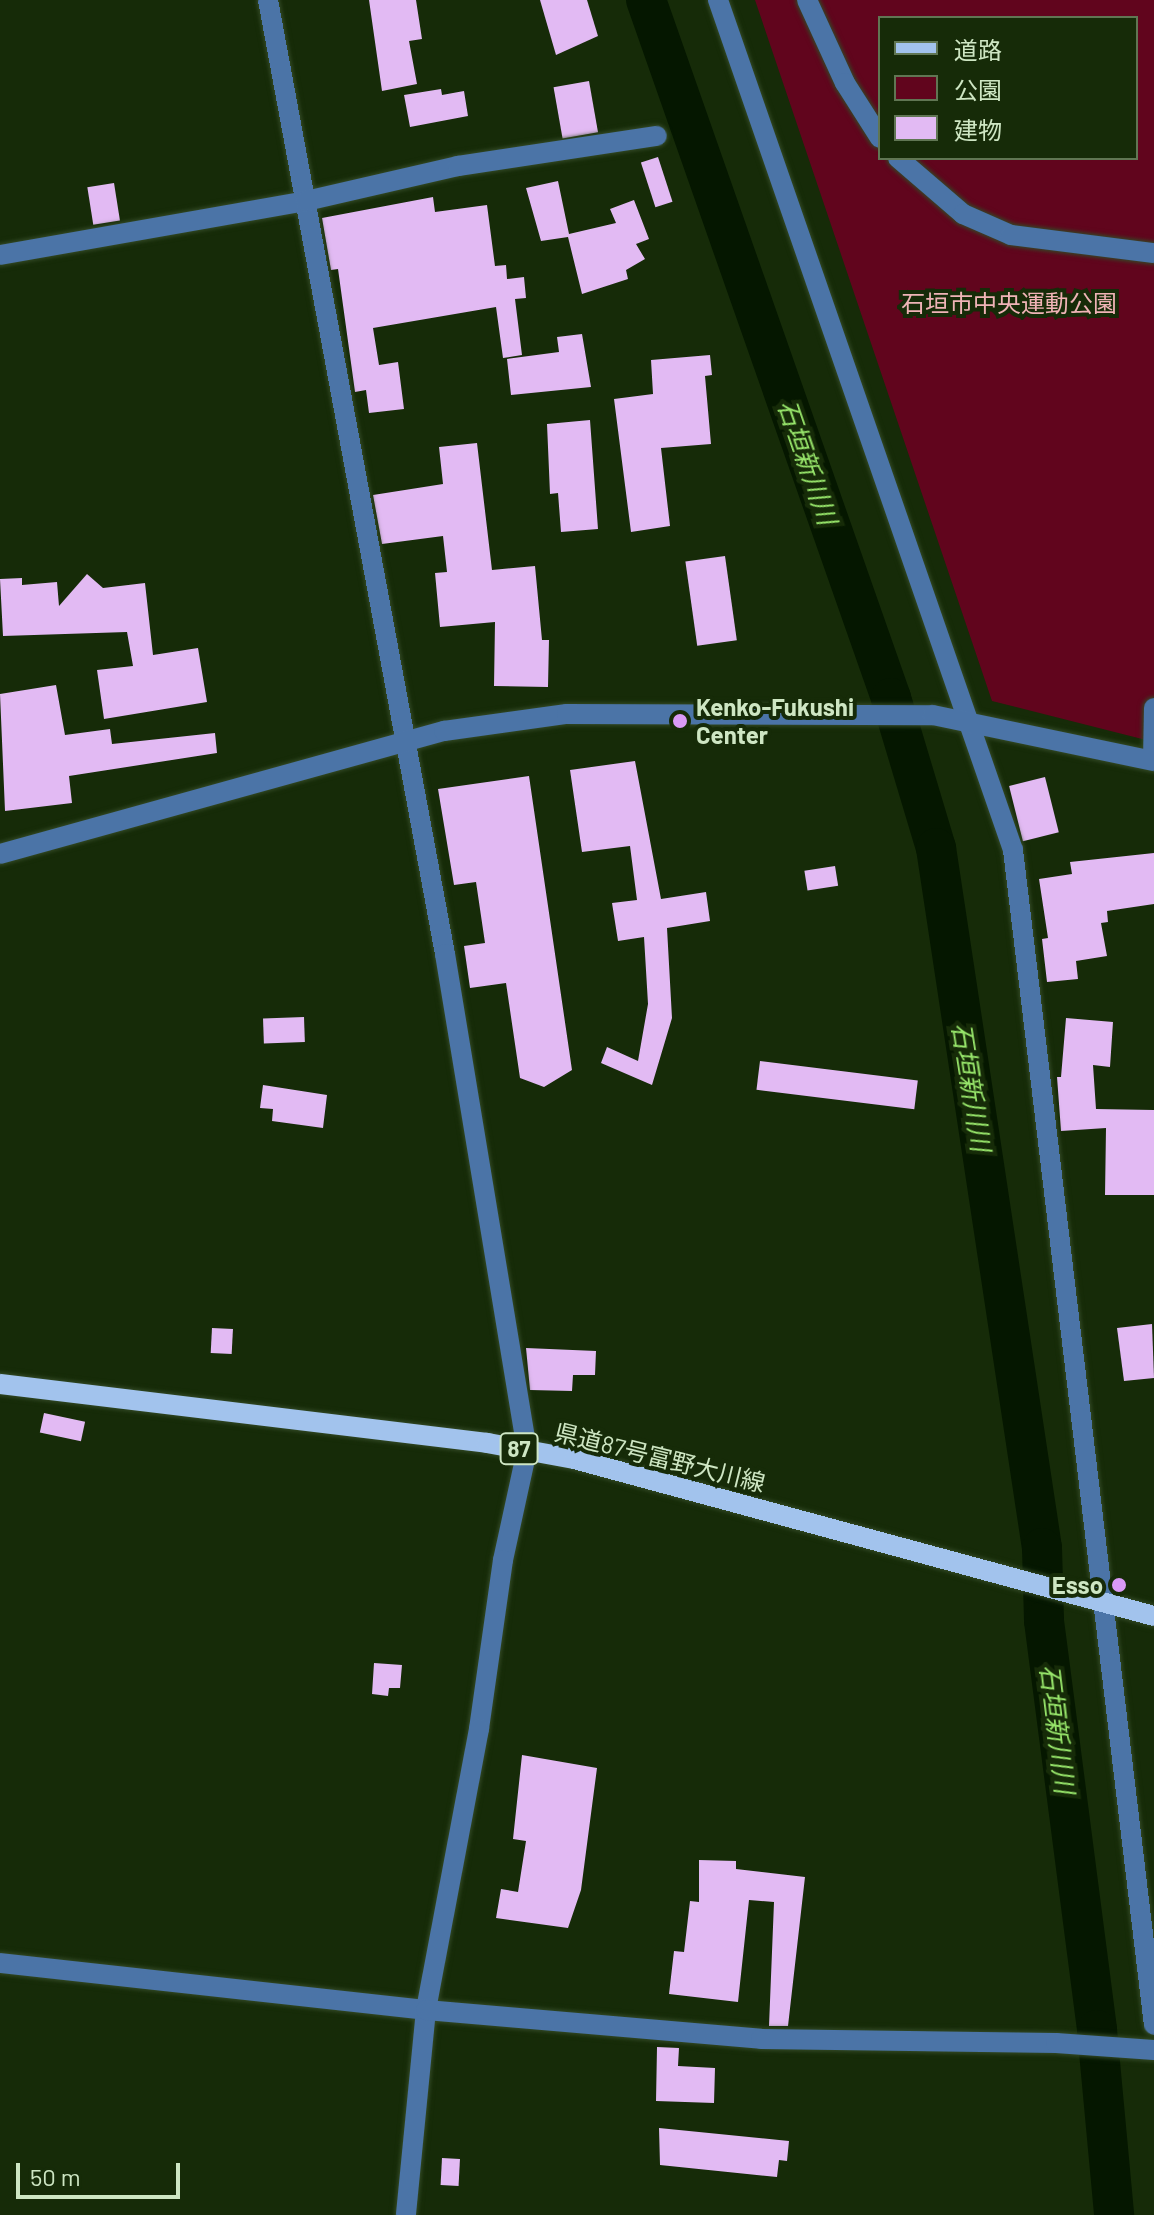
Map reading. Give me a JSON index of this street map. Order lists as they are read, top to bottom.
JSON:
{
  "streets": {
    "main road": ["87", "県道87号富野大川線"]
  },
  "water": ["石垣新川川"],
  "parks": ["石垣市中央運動公園"],
  "places": ["Kenko-Fukushi Center", "Esso"],
  "legend": ["道路", "公園", "建物"],
  "scale_bar": "50 m"
}
